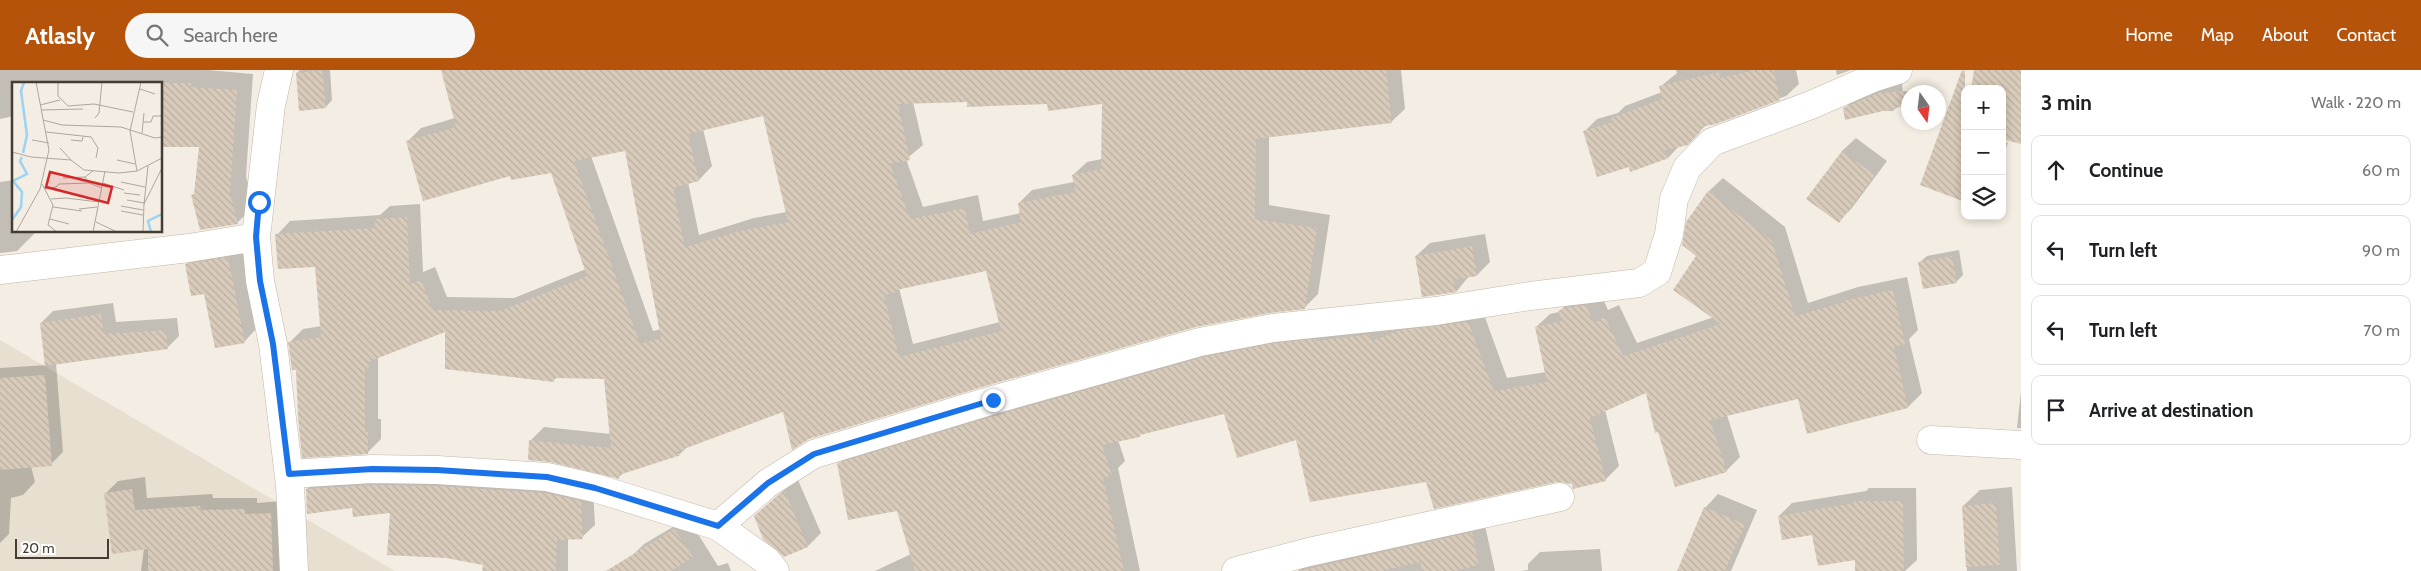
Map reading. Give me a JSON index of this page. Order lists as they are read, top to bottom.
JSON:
{
  "scale_bar": "20 m",
  "north": "bottom",
  "page": {
    "header": "Atlasly",
    "search": "Search here",
    "nav": [
      "Home",
      "Map",
      "About",
      "Contact"
    ],
    "heading": ["3 min", "Walk · 220 m"],
    "map_buttons": ["+", "−"],
    "list": [
      ["Continue", "60 m"],
      ["Turn left", "90 m"],
      ["Turn left", "70 m"],
      "Arrive at destination"
    ],
    "scale": "20 m"
  }
}
